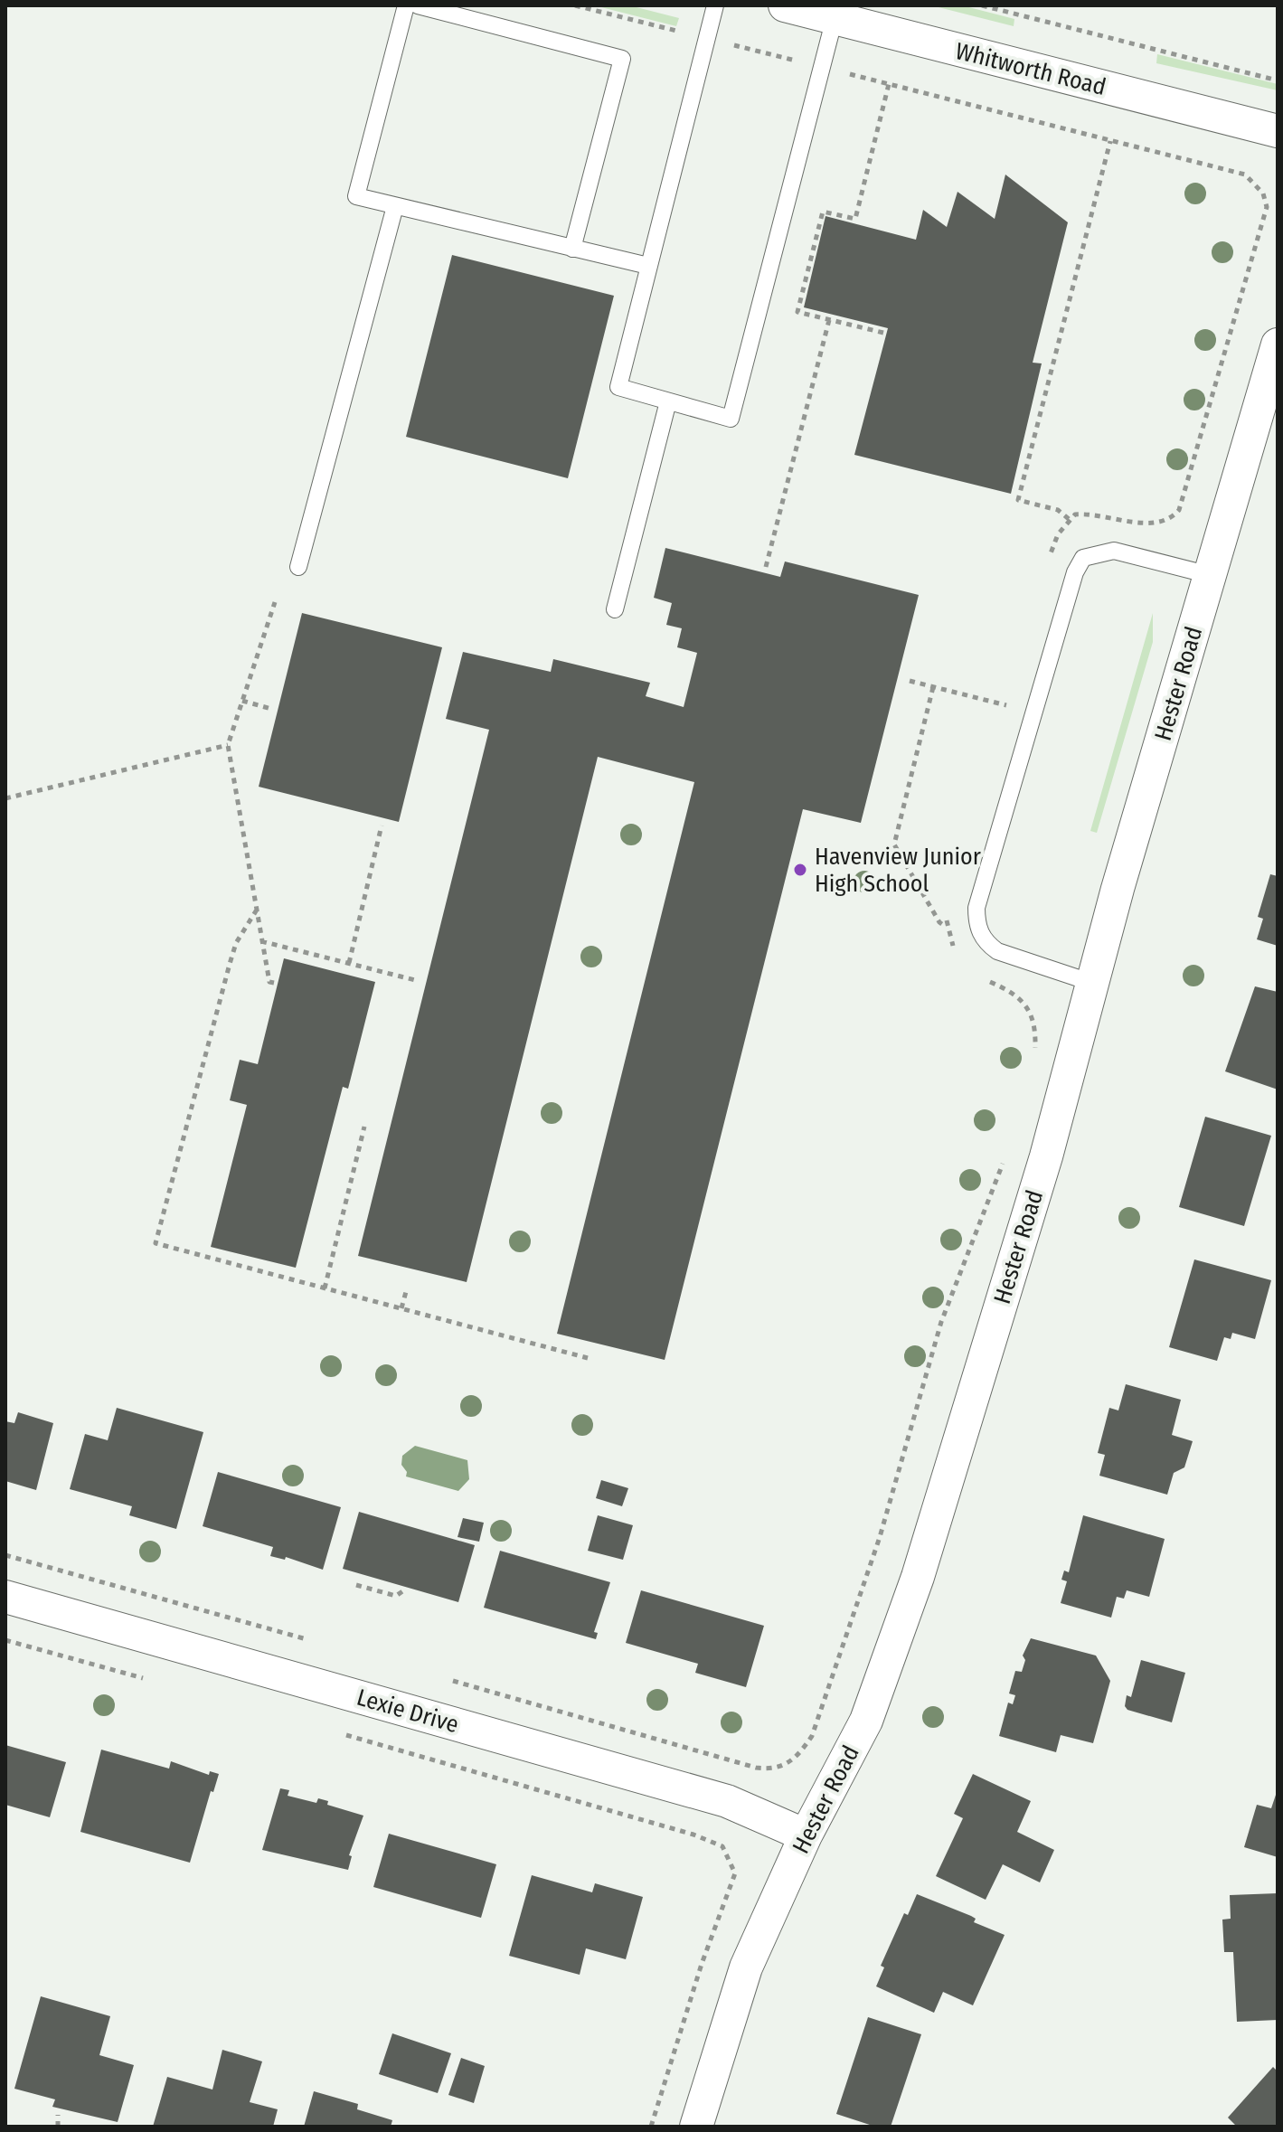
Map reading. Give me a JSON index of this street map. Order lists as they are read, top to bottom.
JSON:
{
  "streets": {
    "street": ["Whitworth Road", "Hester Road", "Lexie Drive"]
  },
  "crossings": [
    ["Hester Road", "Lexie Drive"]
  ],
  "places": ["Havenview Junior High School"]
}
